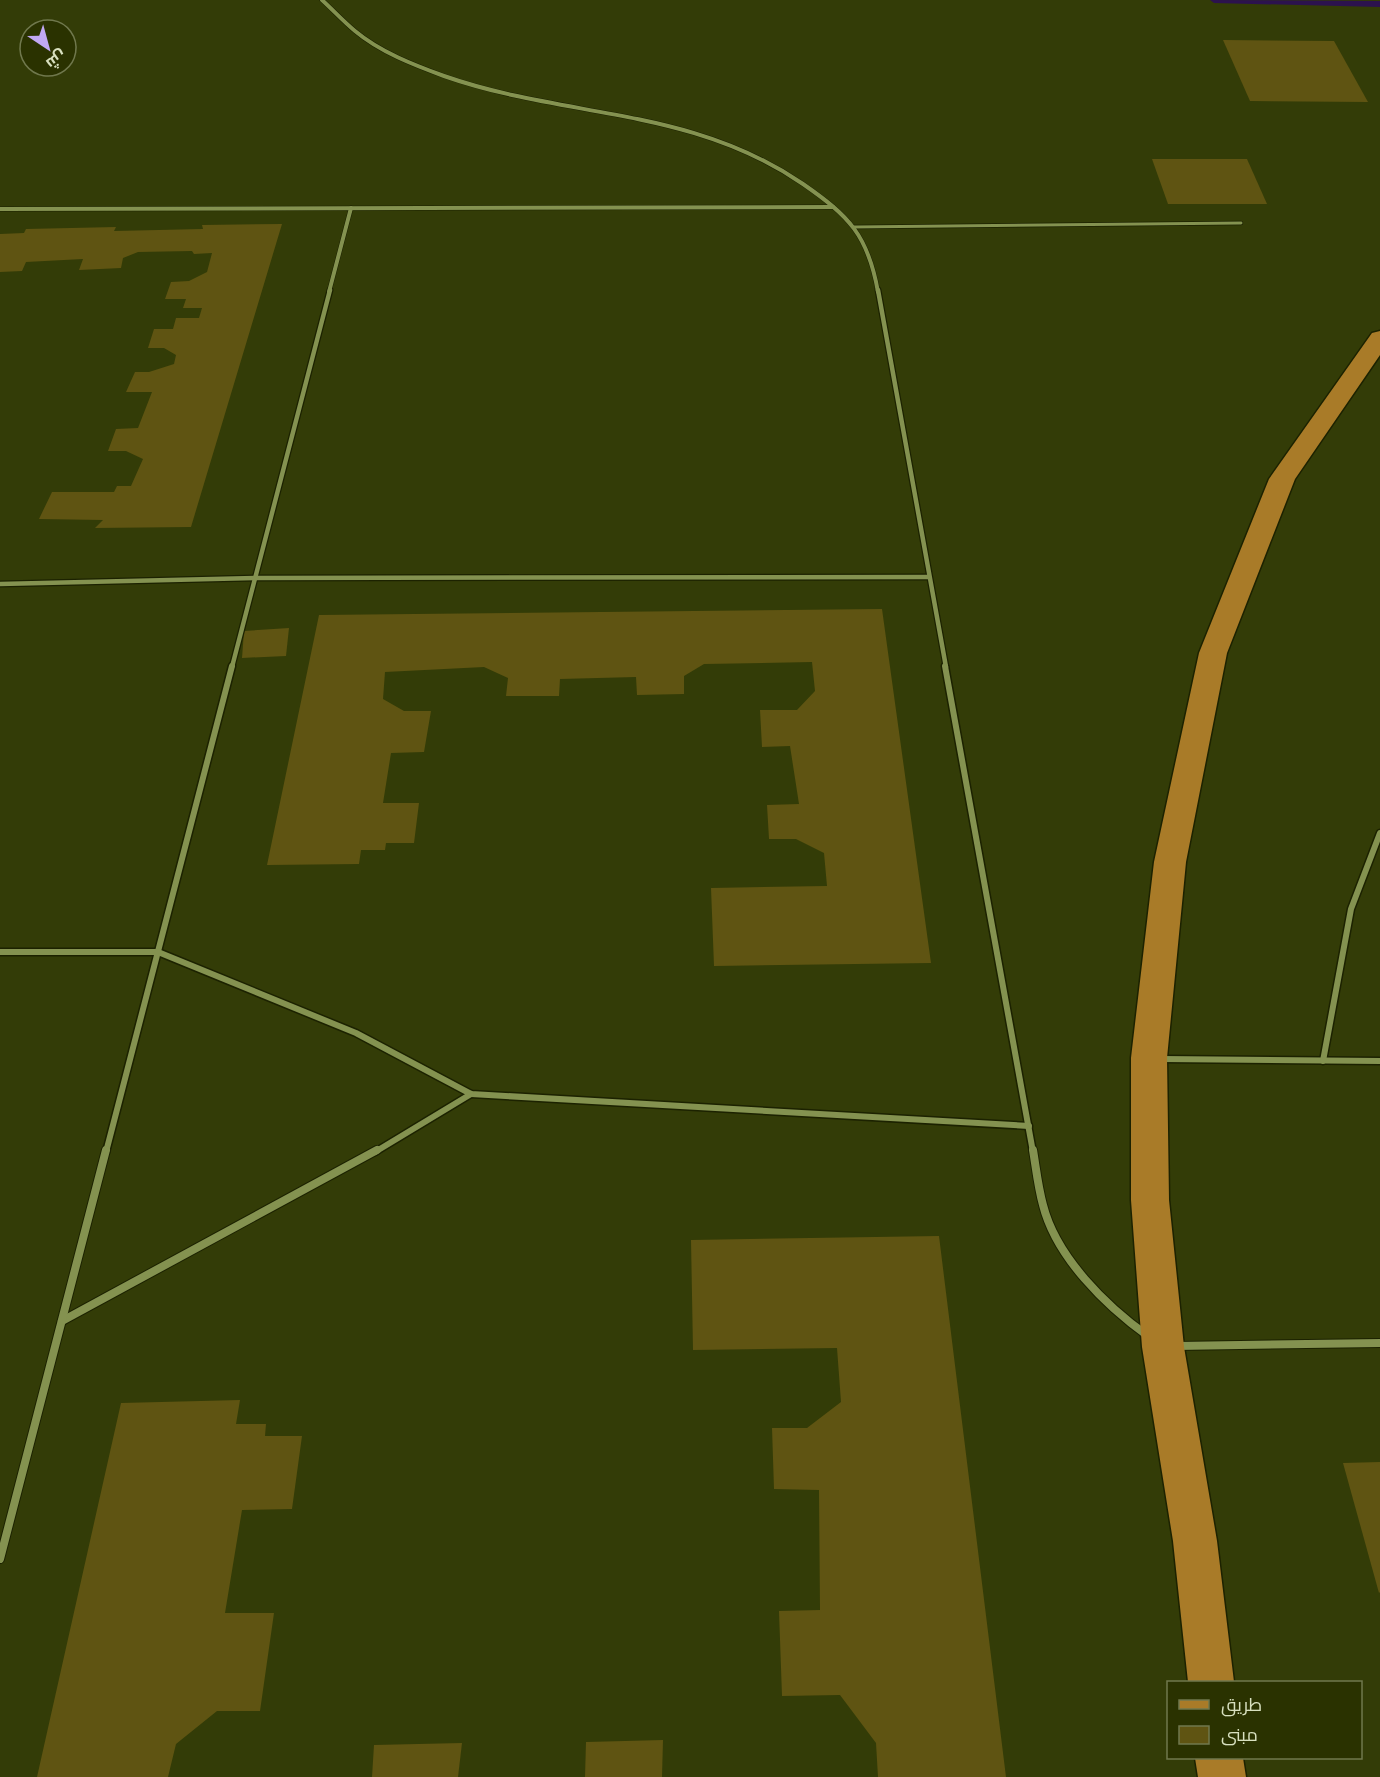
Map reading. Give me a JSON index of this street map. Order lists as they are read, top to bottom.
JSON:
{
  "legend": ["طريق", "مبنى"],
  "north": "bottom right"
}
